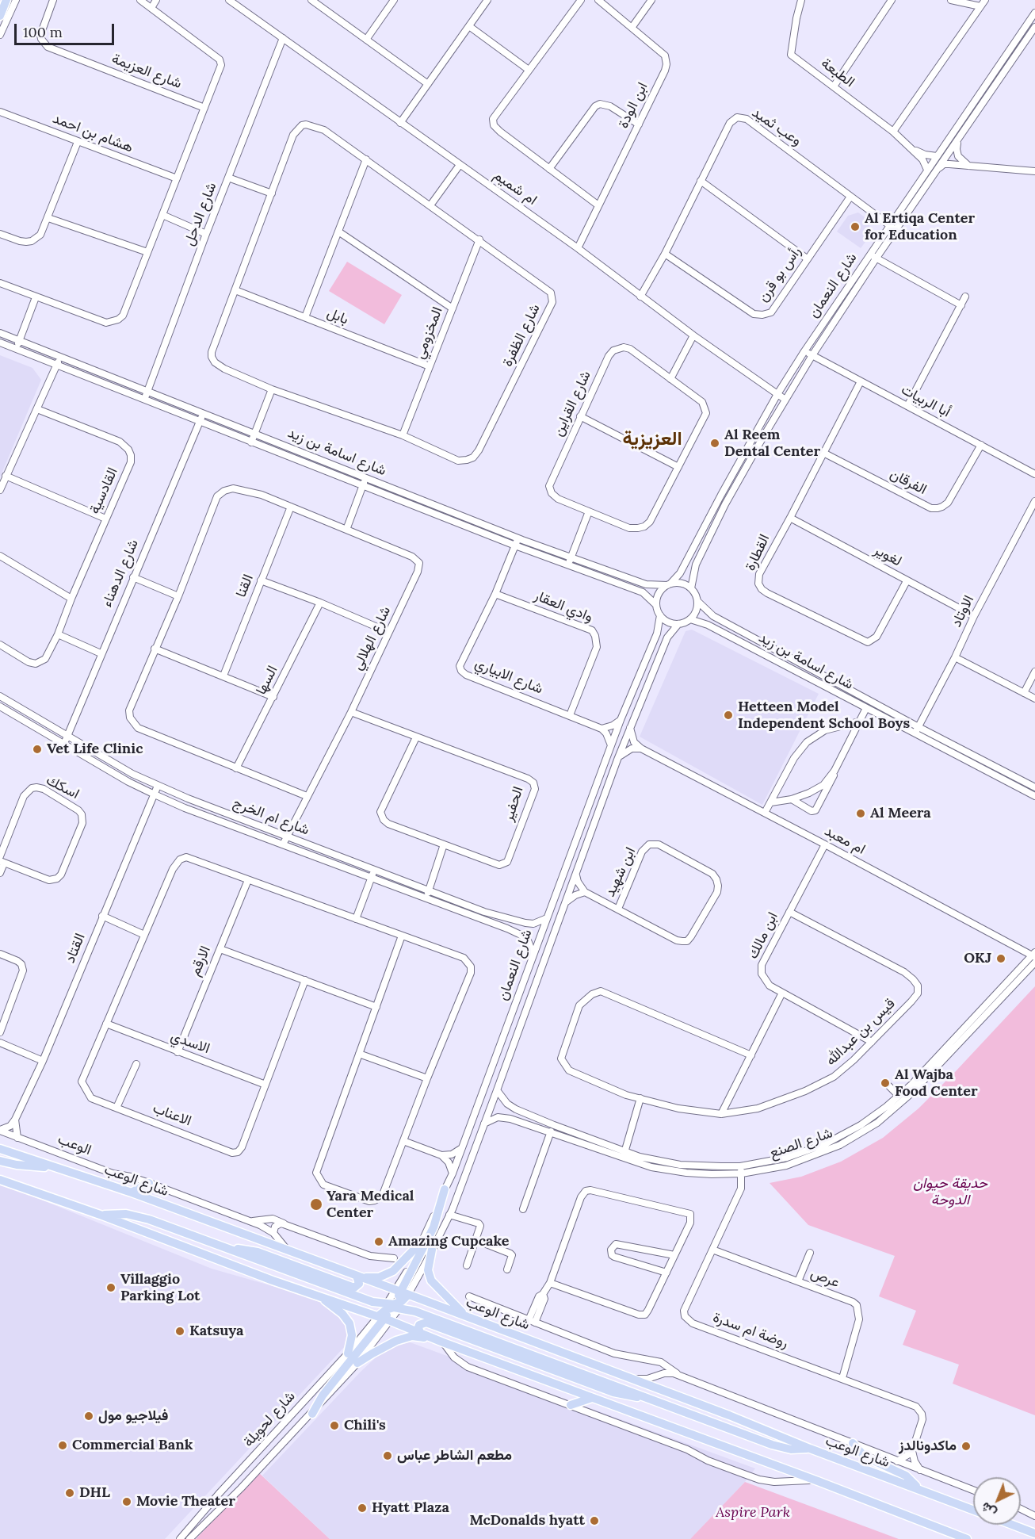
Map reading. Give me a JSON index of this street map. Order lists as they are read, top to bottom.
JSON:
{
  "streets": {
    "main road": ["شارع الوعب"],
    "street": [
      "شارع العزيمة",
      "الطبعة",
      "ابن الودة",
      "وعب ثميد",
      "هشام بن احمد",
      "ام شميم",
      "شارع الدحل",
      "رأس بو قرن",
      "شارع النعمان",
      "بابل",
      "المخزومي",
      "شارع الظفرة",
      "أبا الربيات",
      "شارع القراين",
      "شارع اسامة بن زيد",
      "الفرقان",
      "القادسية",
      "القطارة",
      "لغوير",
      "شارع الدهناء",
      "القنا",
      "وادي العقار",
      "الاوتاد",
      "شارع الهلالي",
      "شارع الابياري",
      "السها",
      "اسكك",
      "الحفير",
      "شارع ام الخرج",
      "ام معبد",
      "ابن شهيد",
      "ابن مالك",
      "القتاد",
      "الارقم",
      "قيس بن عبدالله",
      "الاسدي",
      "الاعناب",
      "شارع الصنع",
      "الوعب",
      "عرص",
      "روضة ام سدرة",
      "شارع لحويلة"
    ]
  },
  "crossings": [
    ["الطبعة", "شارع النعمان"],
    ["ابن الودة", "ام شميم"],
    ["وعب ثميد", "ام شميم"],
    ["وعب ثميد", "رأس بو قرن"],
    ["وعب ثميد", "شارع النعمان"],
    ["ام شميم", "شارع الدحل"],
    ["ام شميم", "شارع النعمان"],
    ["شارع الدحل", "شارع اسامة بن زيد"],
    ["شارع النعمان", "أبا الربيات"],
    ["شارع النعمان", "شارع اسامة بن زيد"],
    ["شارع النعمان", "شارع ام الخرج"],
    ["شارع النعمان", "ابن شهيد"],
    ["شارع النعمان", "شارع الصنع"],
    ["شارع النعمان", "شارع الوعب"],
    ["بابل", "المخزومي"],
    ["بابل", "شارع الظفرة"],
    ["المخزومي", "شارع الظفرة"],
    ["أبا الربيات", "الفرقان"],
    ["أبا الربيات", "القطارة"],
    ["شارع اسامة بن زيد", "شارع الدهناء"],
    ["شارع اسامة بن زيد", "الاوتاد"],
    ["شارع اسامة بن زيد", "شارع الابياري"],
    ["الفرقان", "القطارة"],
    ["القطارة", "لغوير"],
    ["لغوير", "الاوتاد"],
    ["شارع الدهناء", "شارع ام الخرج"],
    ["القنا", "شارع الهلالي"],
    ["وادي العقار", "شارع الابياري"],
    ["شارع الهلالي", "السها"],
    ["شارع الهلالي", "الحفير"],
    ["شارع الهلالي", "شارع ام الخرج"],
    ["شارع ام الخرج", "القتاد"],
    ["ام معبد", "ابن مالك"],
    ["ام معبد", "شارع الصنع"],
    ["ابن مالك", "قيس بن عبدالله"],
    ["الارقم", "الاسدي"],
    ["الارقم", "الاعناب"],
    ["الاسدي", "الاعناب"],
    ["شارع الصنع", "روضة ام سدرة"],
    ["الوعب", "شارع الوعب"],
    ["عرص", "روضة ام سدرة"]
  ],
  "districts": ["العزيزية"],
  "parks": ["حديقة حيوان الدوحة", "Aspire Park"],
  "places": [
    "Al Ertiqa Center for Education",
    "Al Reem Dental Center",
    "Hetteen Model Independent School Boys",
    "Vet Life Clinic",
    "Al Meera",
    "OKJ",
    "Al Wajba Food Center",
    "Yara Medical Center",
    "Amazing Cupcake",
    "Villaggio Parking Lot",
    "Katsuya",
    "فيلاجيو مول",
    "Chili's",
    "Commercial Bank",
    "ماكدونالدز",
    "مطعم الشاطر عباس",
    "DHL",
    "Movie Theater",
    "Hyatt Plaza",
    "McDonalds hyatt"
  ],
  "scale_bar": "100 m",
  "north": "bottom left"
}
